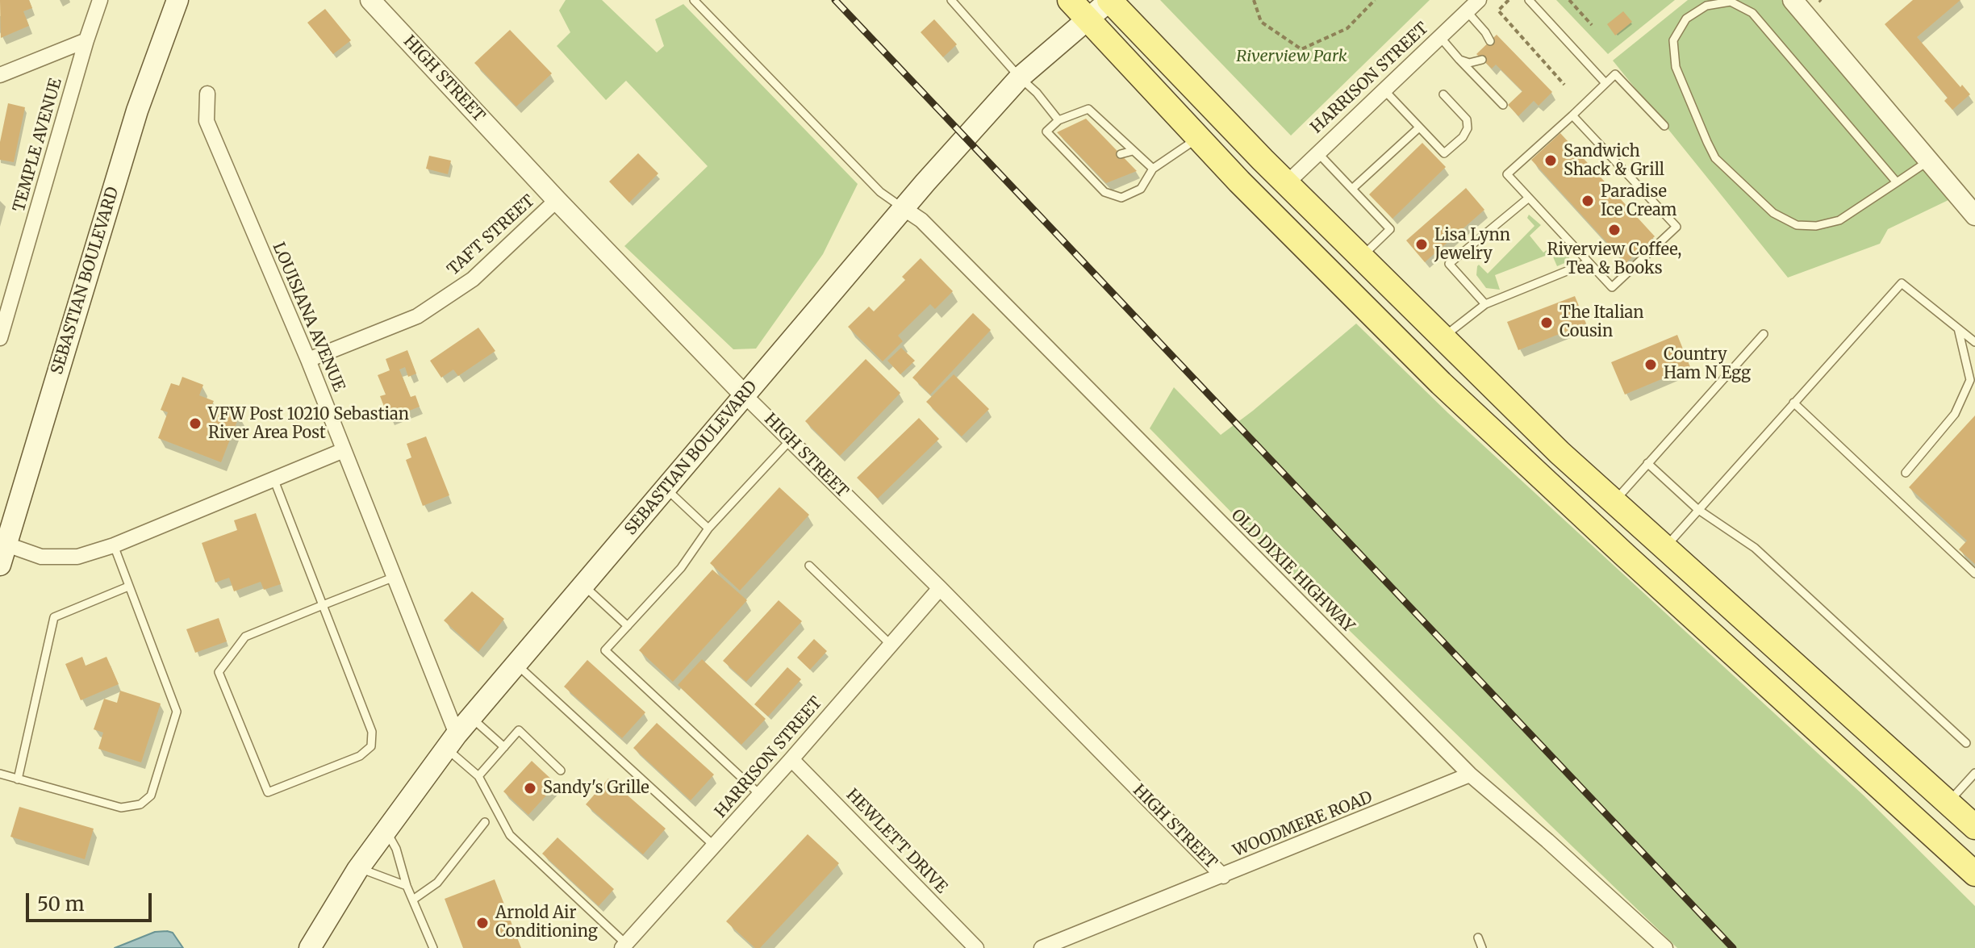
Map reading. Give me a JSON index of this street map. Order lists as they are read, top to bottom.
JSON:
{
  "streets": {
    "main road": ["SEBASTIAN BOULEVARD"],
    "street": [
      "HARRISON STREET",
      "HIGH STREET",
      "TEMPLE AVENUE",
      "TAFT STREET",
      "LOUISIANA AVENUE",
      "OLD DIXIE HIGHWAY",
      "WOODMERE ROAD",
      "HEWLETT DRIVE"
    ]
  },
  "crossings": [
    ["HARRISON STREET", "HIGH STREET"],
    ["HARRISON STREET", "HEWLETT DRIVE"],
    ["HIGH STREET", "TAFT STREET"],
    ["HIGH STREET", "SEBASTIAN BOULEVARD"],
    ["HIGH STREET", "WOODMERE ROAD"],
    ["TAFT STREET", "LOUISIANA AVENUE"],
    ["SEBASTIAN BOULEVARD", "LOUISIANA AVENUE"],
    ["SEBASTIAN BOULEVARD", "OLD DIXIE HIGHWAY"],
    ["OLD DIXIE HIGHWAY", "WOODMERE ROAD"]
  ],
  "parks": ["Riverview Park"],
  "places": [
    "Sandwich Shack & Grill",
    "Paradise Ice Cream",
    "Riverview Coffee, Tea & Books",
    "Lisa Lynn Jewelry",
    "The Italian Cousin",
    "Country Ham N Egg",
    "VFW Post 10210 Sebastian River Area Post",
    "Sandy's Grille",
    "Arnold Air Conditioning"
  ],
  "scale_bar": "50 m"
}
